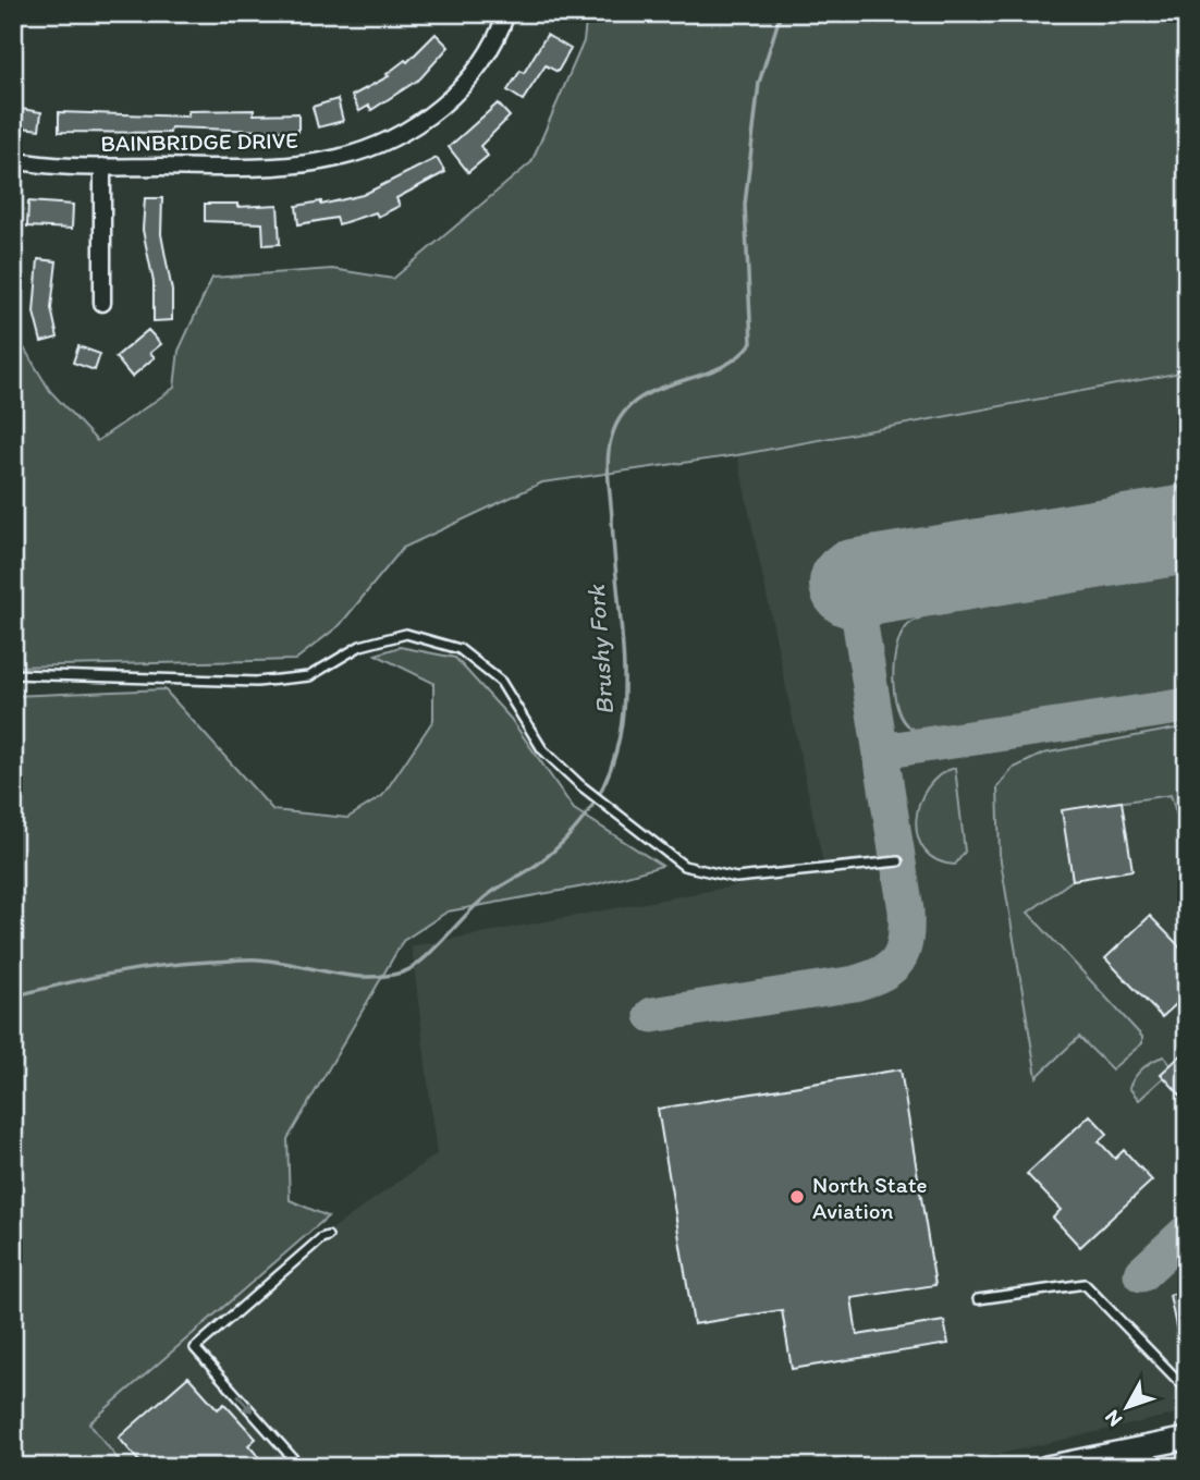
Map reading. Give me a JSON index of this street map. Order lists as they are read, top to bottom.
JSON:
{
  "streets": {
    "street": ["BAINBRIDGE DRIVE"]
  },
  "water": ["Brushy Fork"],
  "places": ["North State Aviation"],
  "north": "bottom left"
}
